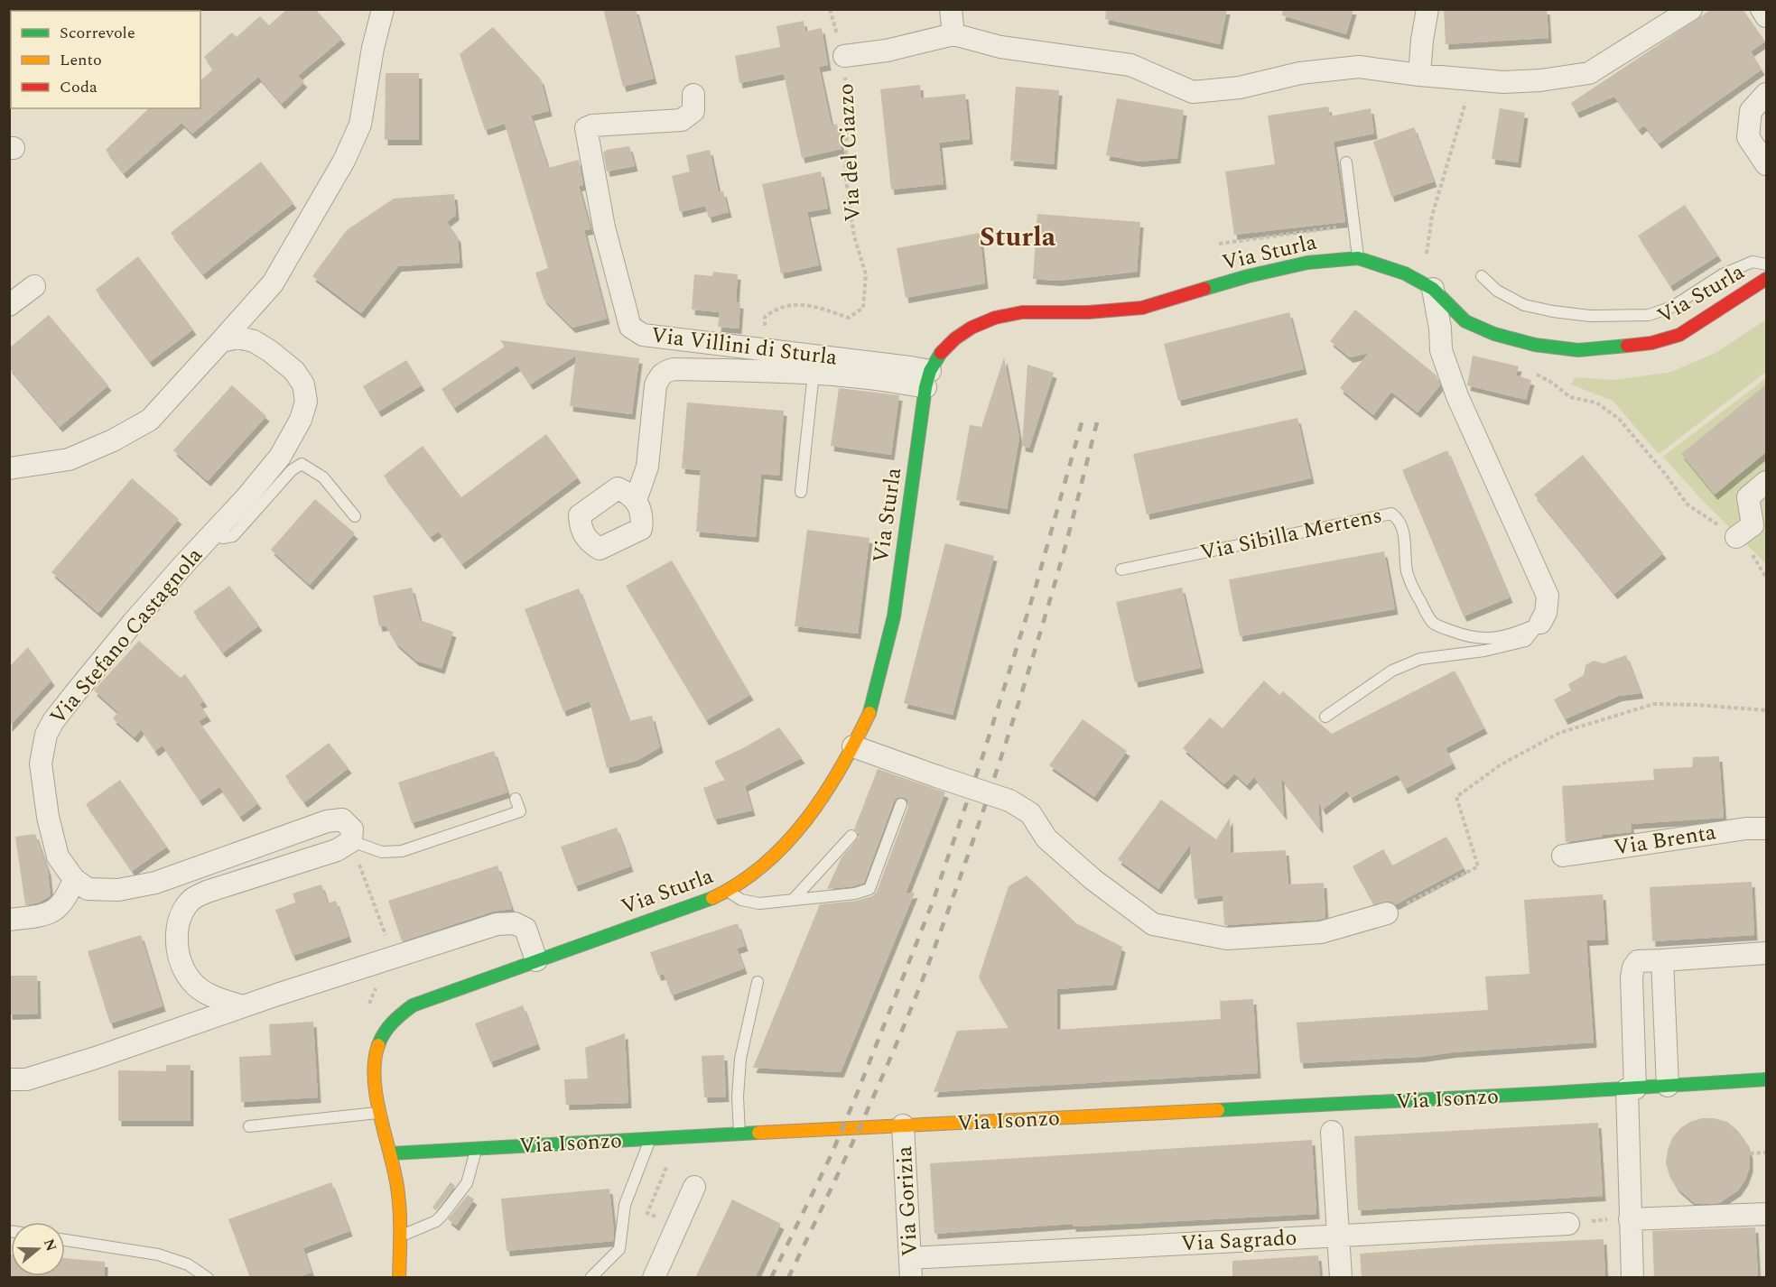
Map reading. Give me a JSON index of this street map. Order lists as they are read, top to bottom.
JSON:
{
  "streets": {
    "street": [
      "Via Sturla",
      "Via Villini di Sturla",
      "Via Stefano Castagnola",
      "Via Brenta",
      "Via Isonzo",
      "Via Gorizia",
      "Via Sagrado"
    ],
    "lane": ["Via Sibilla Mertens"],
    "path": ["Via del Ciazzo"]
  },
  "crossings": [
    ["Via Sturla", "Via Villini di Sturla"],
    ["Via Sturla", "Via Isonzo"],
    ["Via Isonzo", "Via Gorizia"],
    ["Via Gorizia", "Via Sagrado"]
  ],
  "districts": ["Sturla"],
  "legend": ["Scorrevole", "Lento", "Coda"],
  "north": "right"
}
